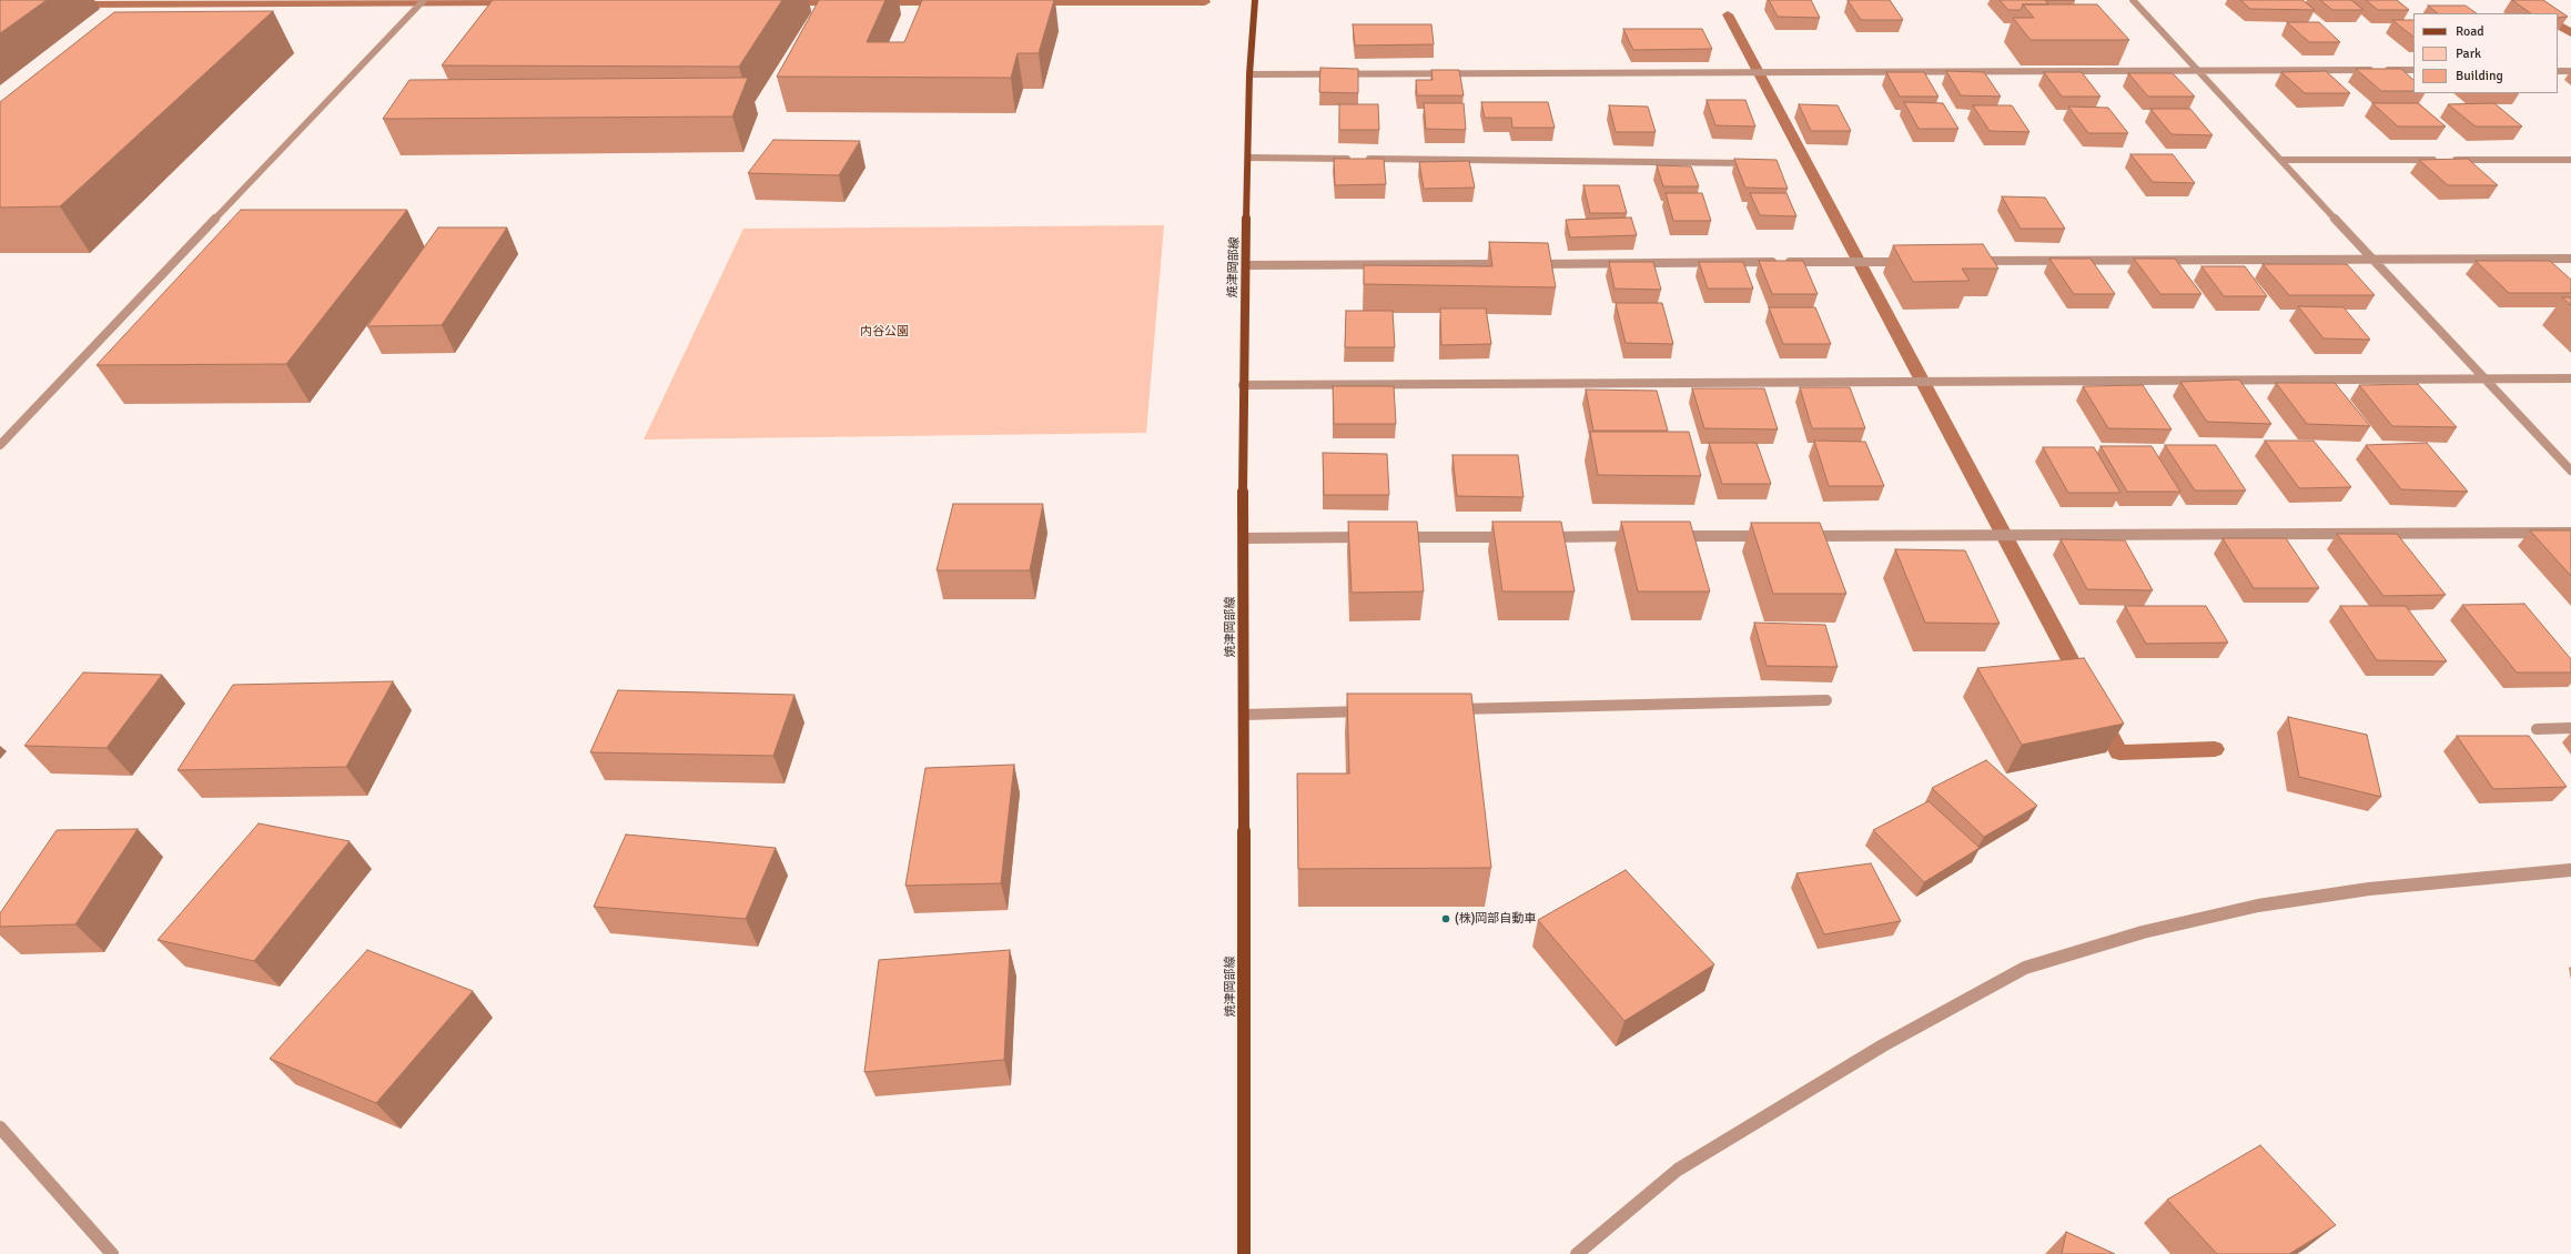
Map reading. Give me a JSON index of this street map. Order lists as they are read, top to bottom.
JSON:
{
  "streets": {
    "main road": ["焼津岡部線"]
  },
  "parks": ["内谷公園"],
  "places": ["(株)岡部自動車"],
  "legend": ["Road", "Park", "Building"]
}
